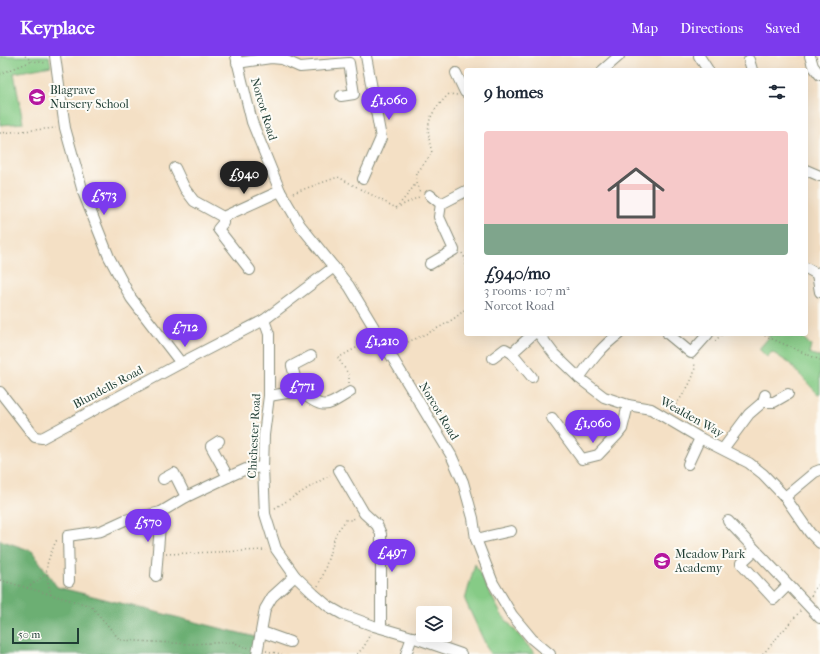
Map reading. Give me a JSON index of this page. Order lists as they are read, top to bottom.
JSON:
{
  "streets": {
    "street": [
      "Norcot Road",
      "Blundells Road",
      "Wealden Way",
      "Chichester Road"
    ]
  },
  "crossings": [
    ["Norcot Road", "Blundells Road"],
    ["Blundells Road", "Chichester Road"]
  ],
  "places": {
    "school or university": ["Blagrave Nursery School", "Meadow Park Academy"]
  },
  "scale_bar": "50 m",
  "page": {
    "header": "Keyplace",
    "nav": ["Map", "Directions", "Saved"],
    "heading": "9 homes",
    "price": [
      "£1,060",
      "£940",
      "£573",
      "£712",
      "£1,210",
      "£771",
      "£1,060",
      "£570",
      "£497"
    ],
    "list": [
      {
        "name": "£940/mo",
        "note": "3 rooms · 107 m² · Norcot Road"
      }
    ],
    "scale": "50 m"
  }
}
